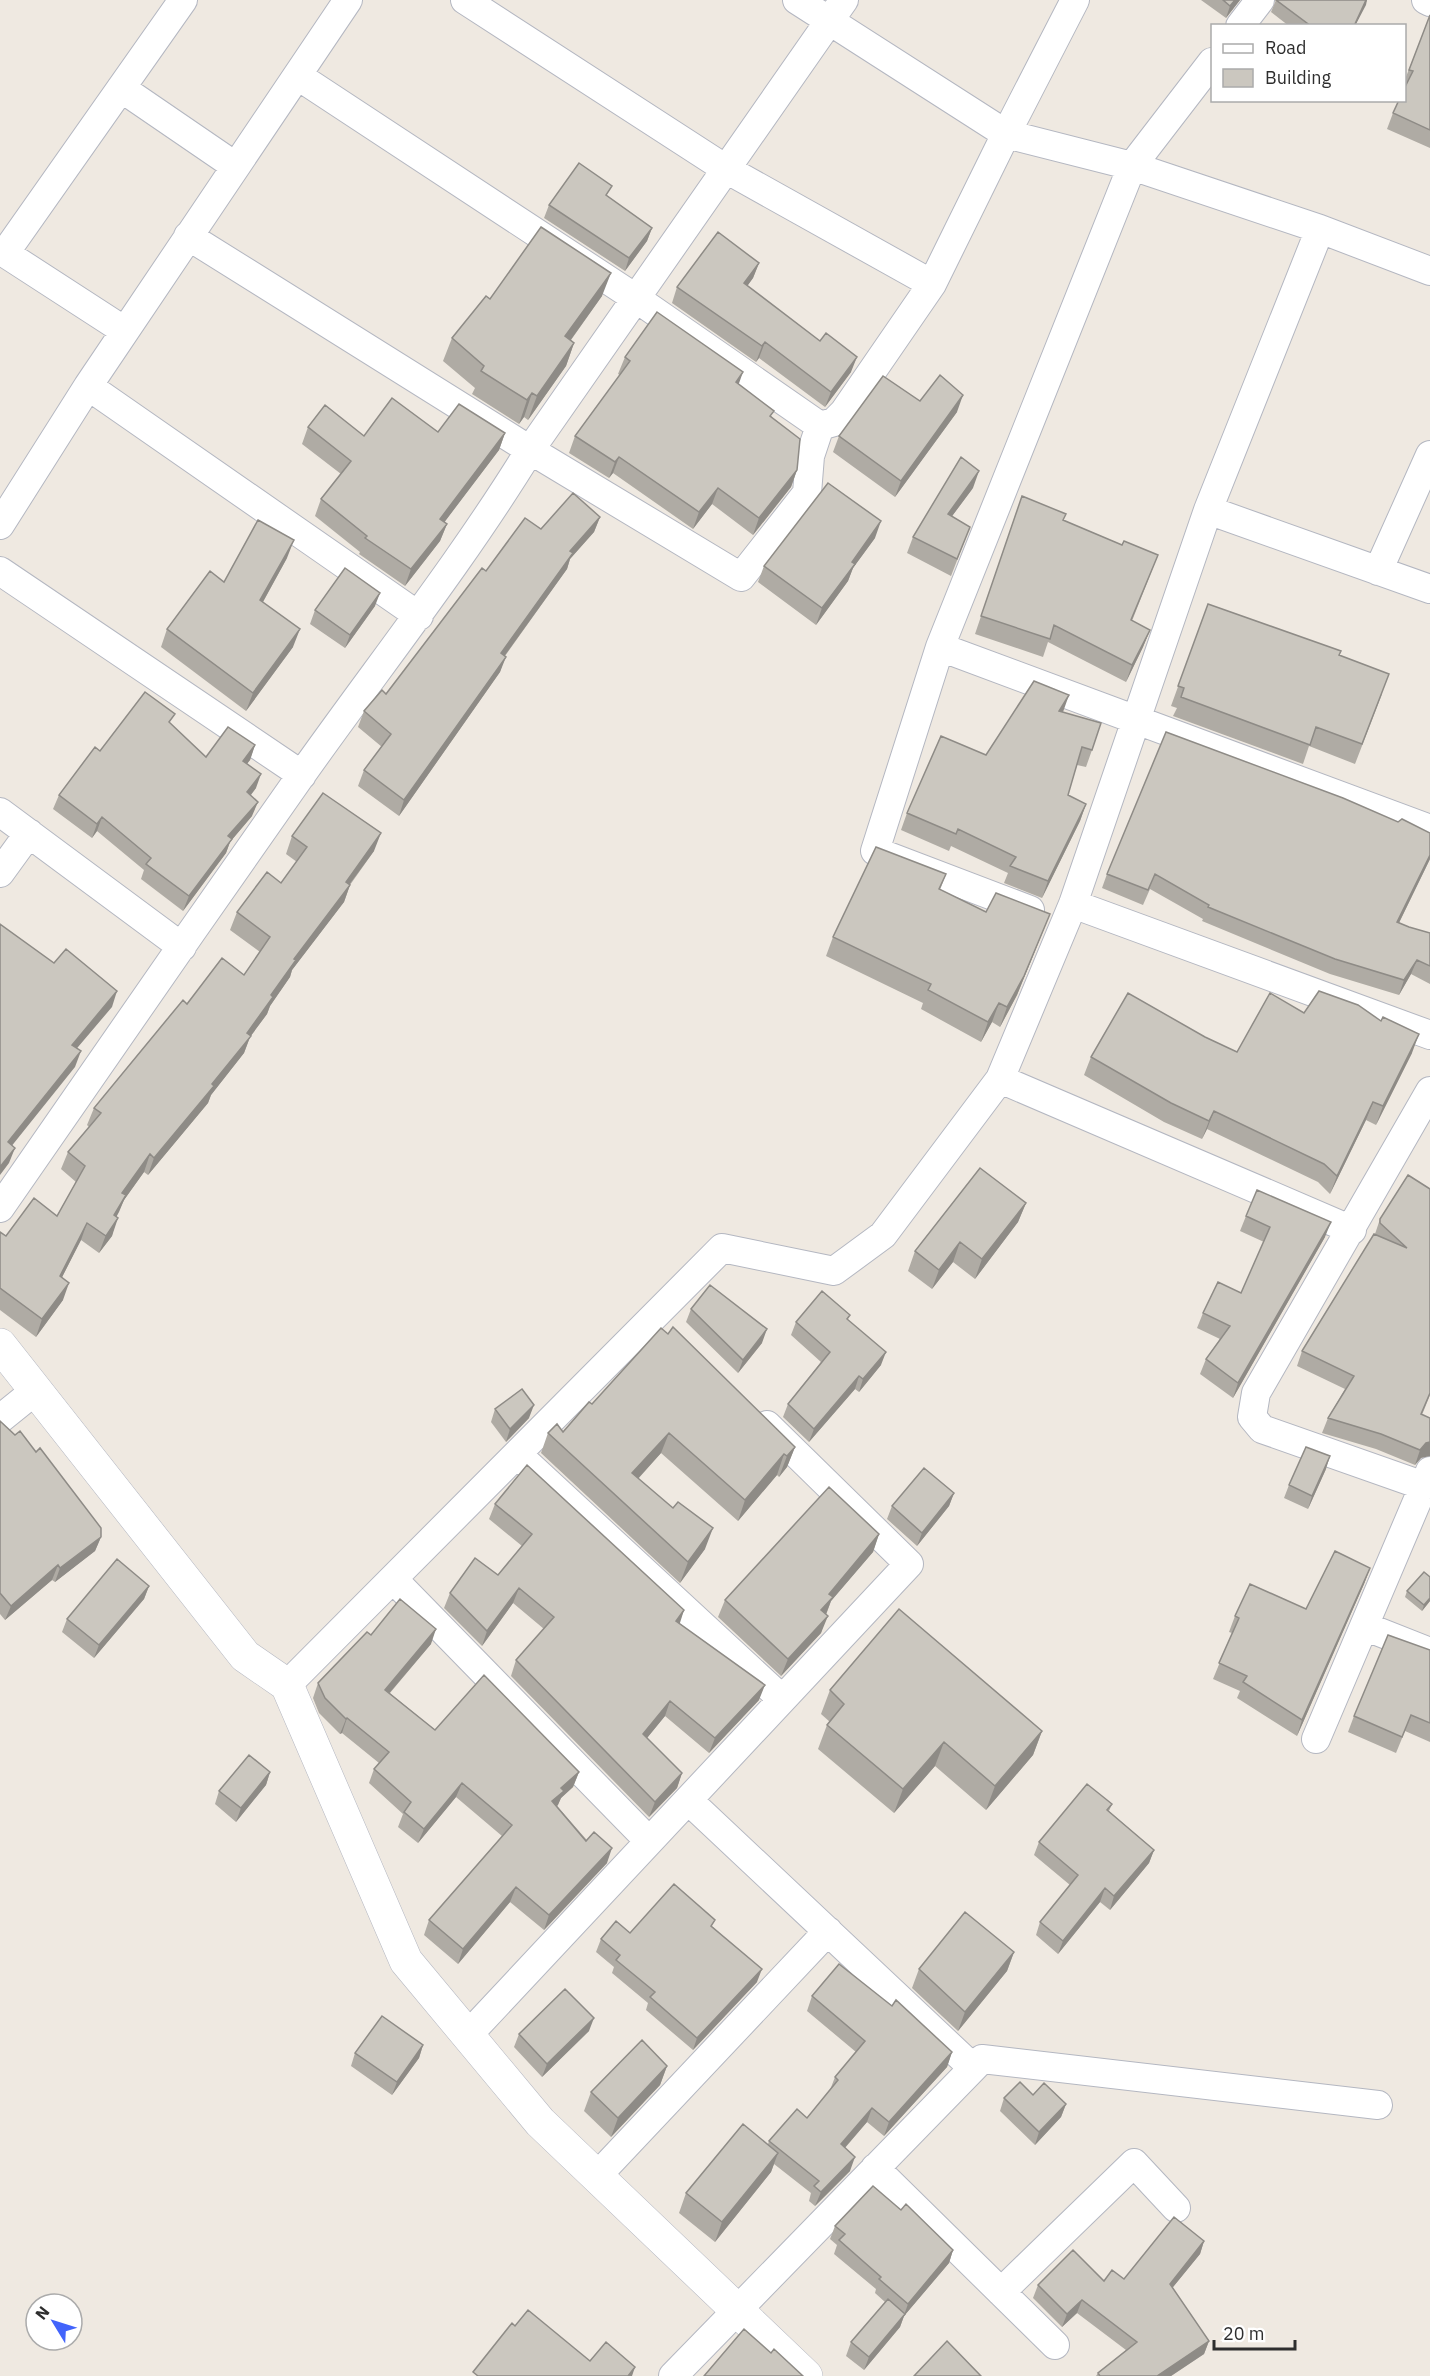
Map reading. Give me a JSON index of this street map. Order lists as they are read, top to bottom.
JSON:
{
  "legend": ["Road", "Building"],
  "scale_bar": "20 m",
  "north": "top left"
}
